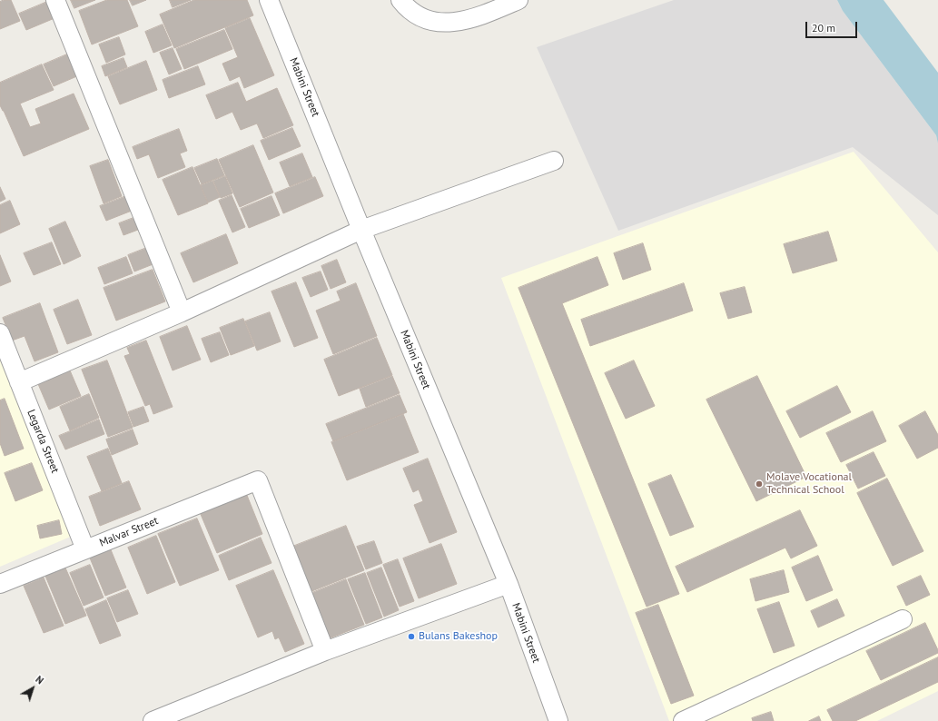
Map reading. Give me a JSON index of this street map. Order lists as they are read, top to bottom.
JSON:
{
  "streets": {
    "street": ["Mabini Street", "Legarda Street", "Malvar Street"]
  },
  "crossings": [
    ["Legarda Street", "Malvar Street"]
  ],
  "places": ["Molave Vocational Technical School", "Bulans Bakeshop"],
  "scale_bar": "20 m",
  "north": "top right"
}
